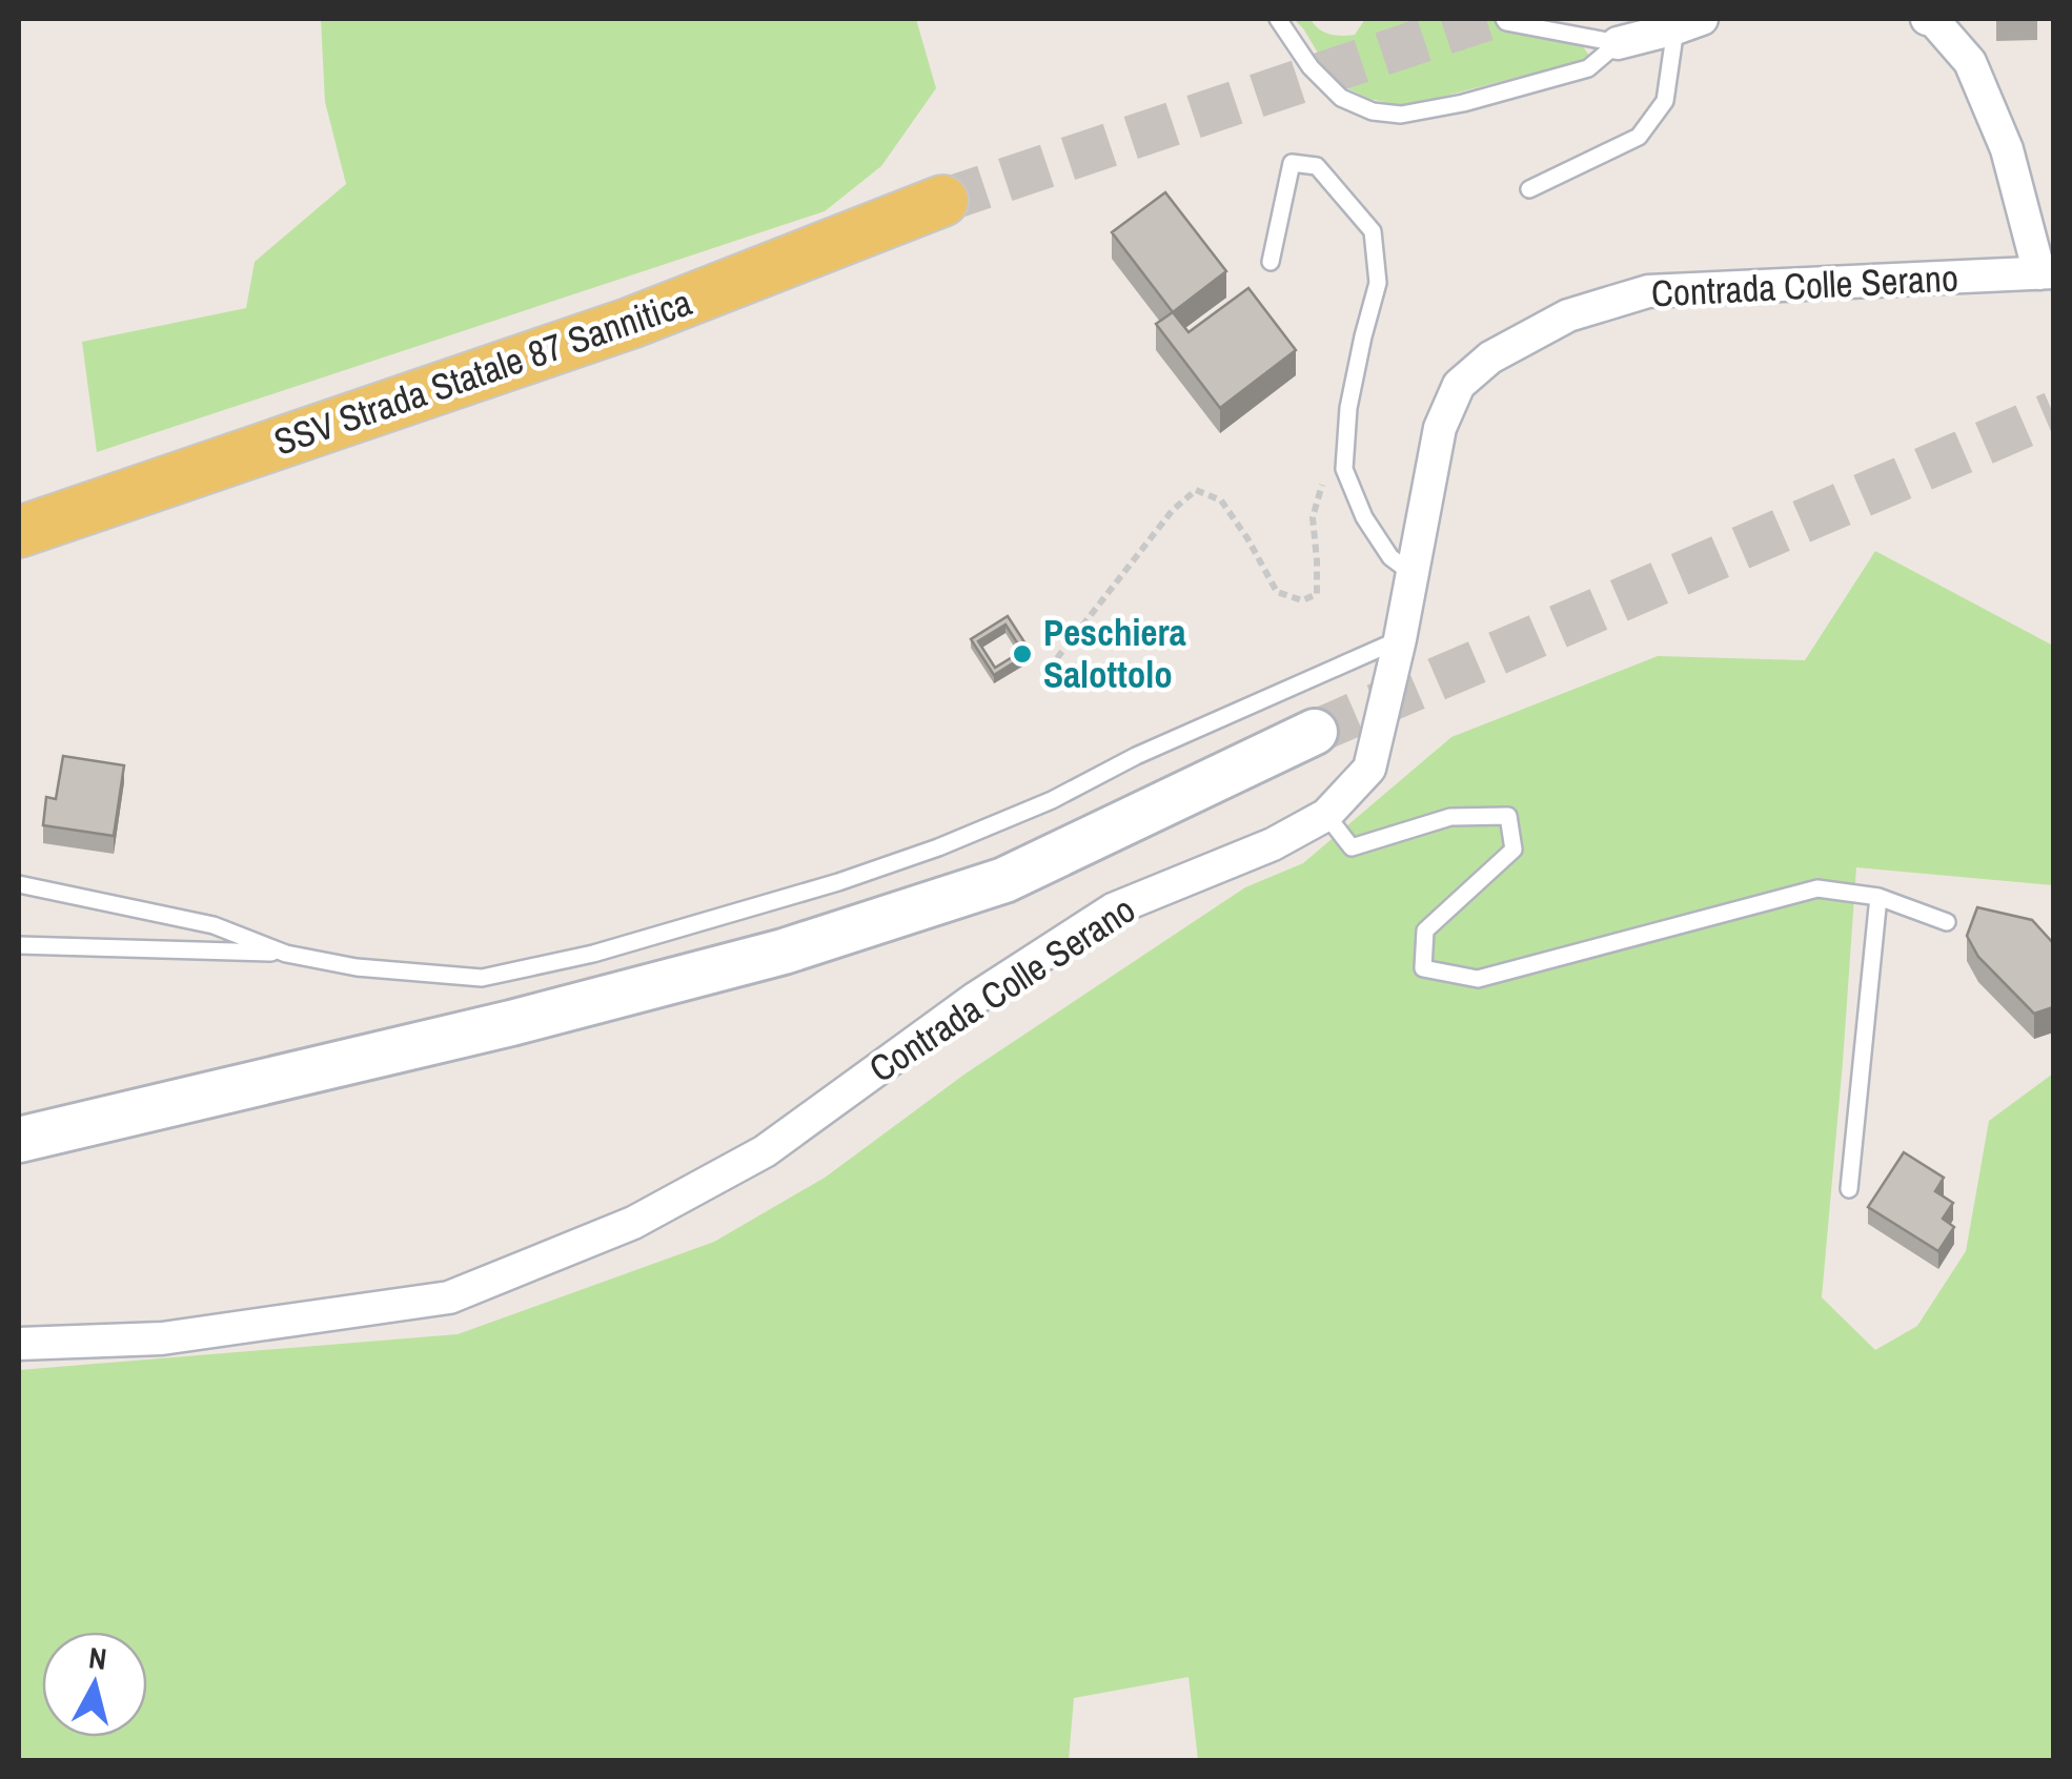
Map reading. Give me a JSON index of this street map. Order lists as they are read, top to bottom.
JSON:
{
  "streets": {
    "main road": ["SSV Strada Statale 87 Sannitica"],
    "street": ["Contrada Colle Serano"]
  },
  "places": ["Peschiera Salottolo"],
  "north": "top"
}
